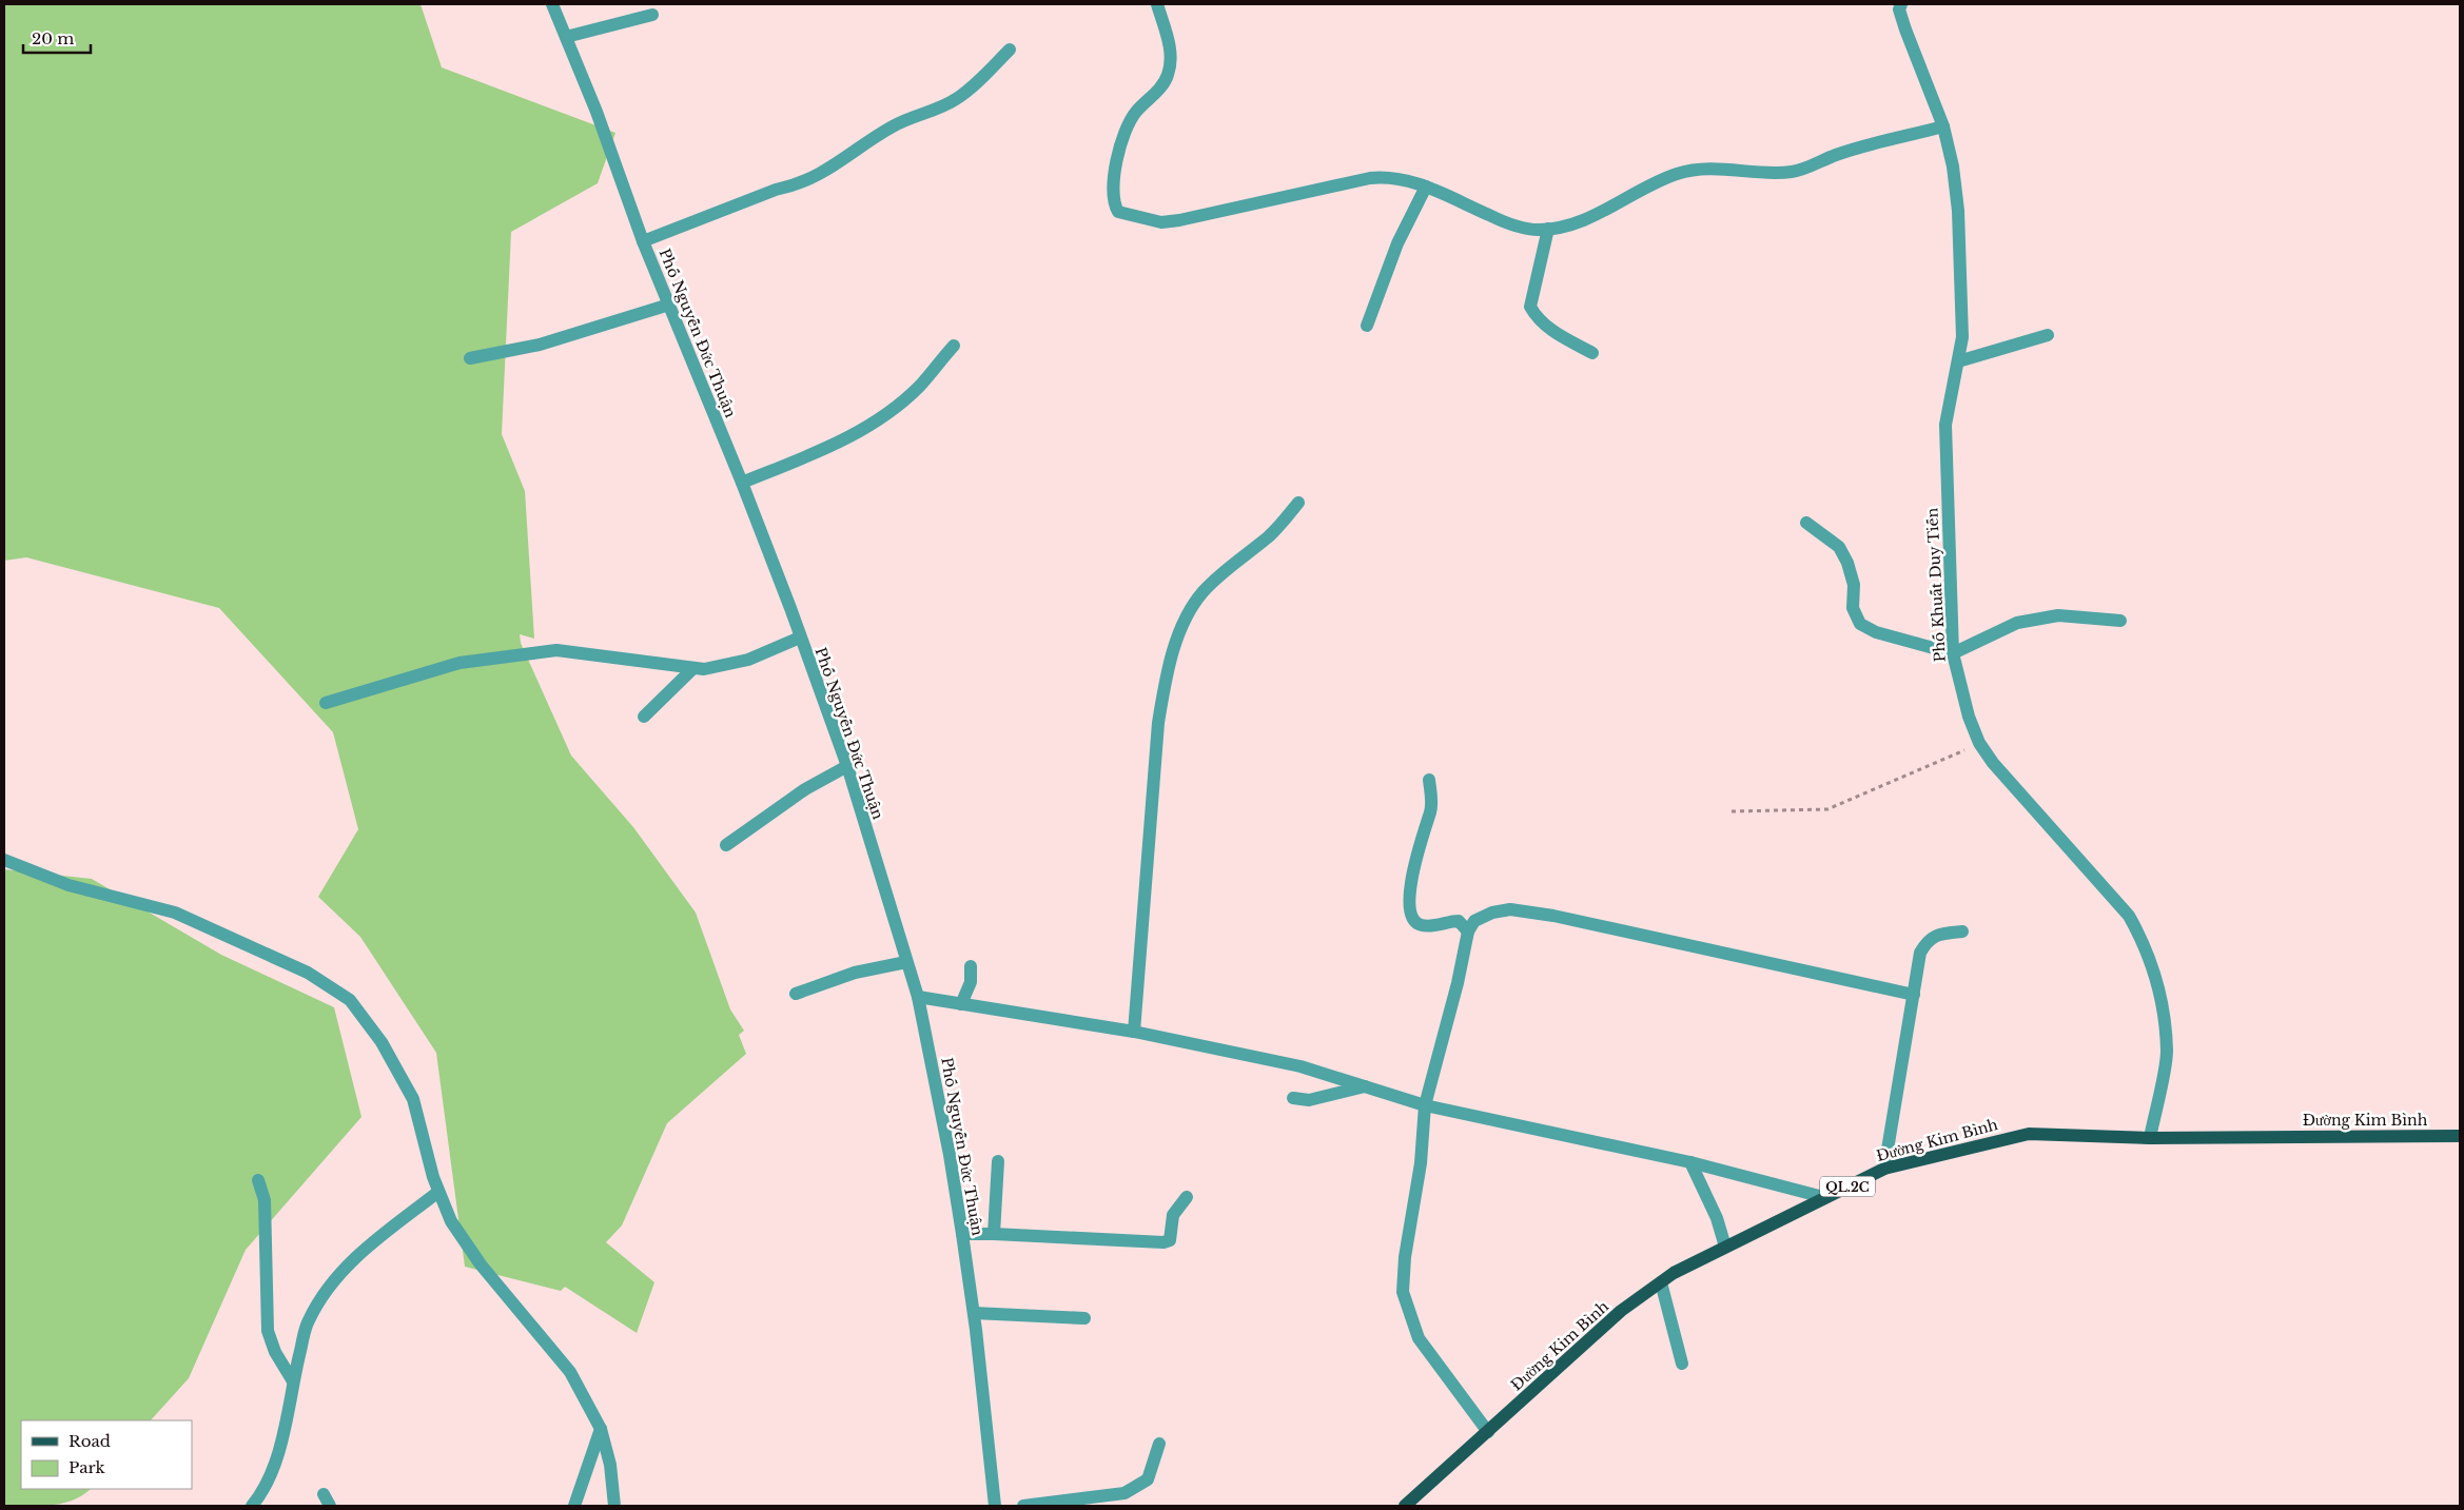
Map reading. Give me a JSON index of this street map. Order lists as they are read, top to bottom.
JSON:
{
  "streets": {
    "main road": ["Đường Kim Bình", "QL.2C"],
    "street": ["Phố Nguyễn Đức Thuận", "Phố Khuất Duy Tiến"]
  },
  "crossings": [
    ["Phố Khuất Duy Tiến", "Đường Kim Bình"]
  ],
  "legend": ["Road", "Park"],
  "scale_bar": "20 m"
}
